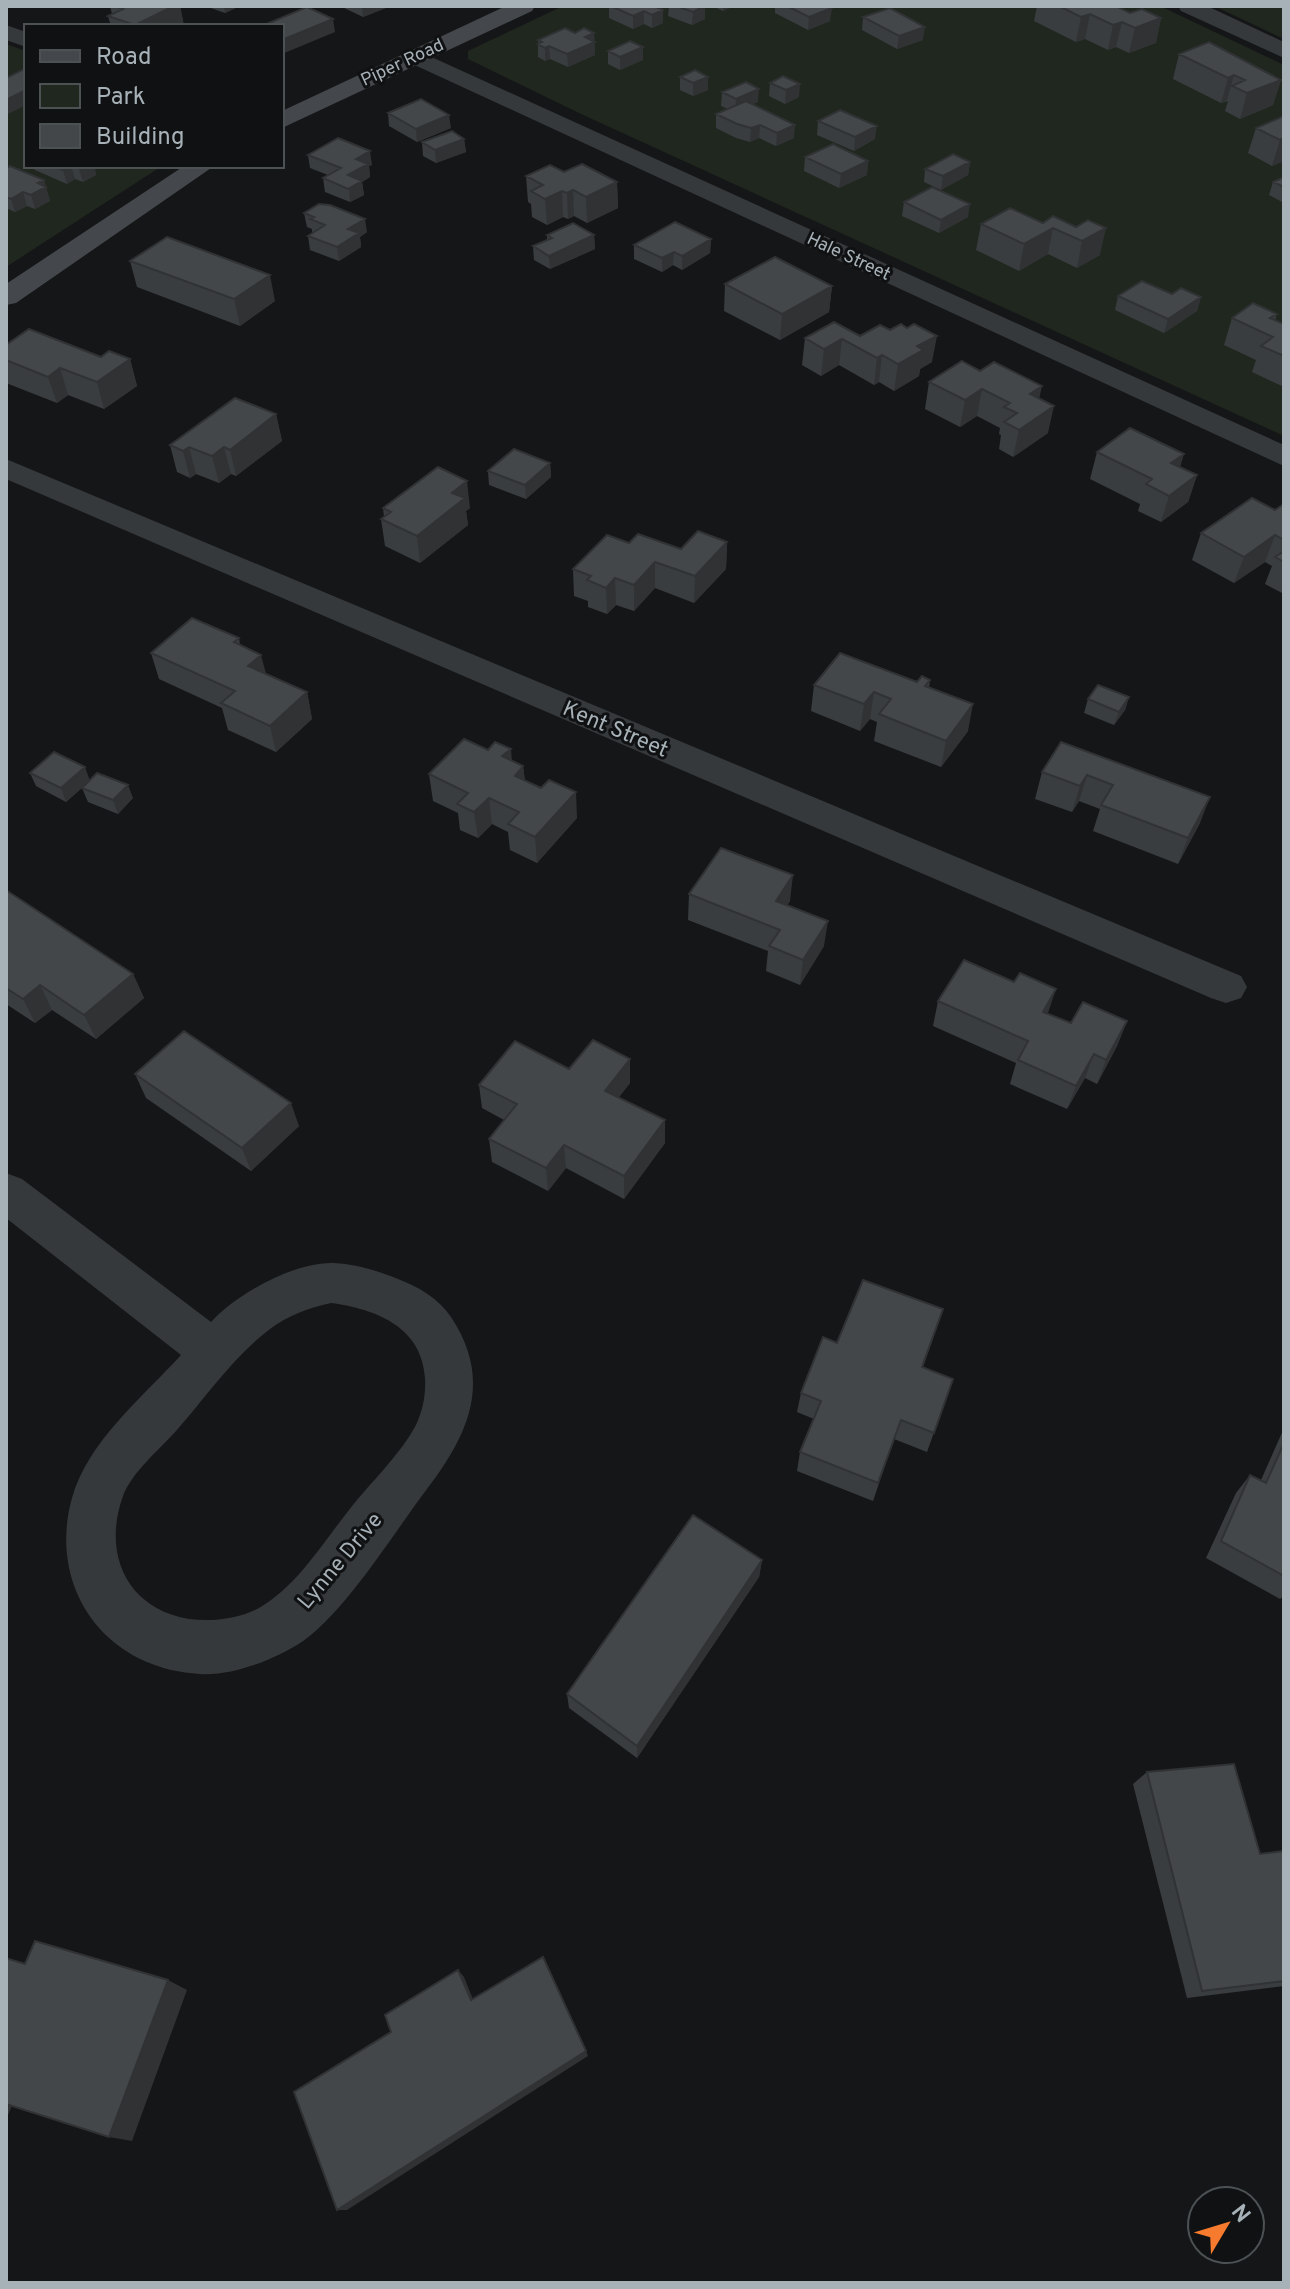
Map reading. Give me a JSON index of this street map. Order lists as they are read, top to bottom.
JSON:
{
  "streets": {
    "main road": ["Piper Road"],
    "street": ["Hale Street", "Kent Street", "Lynne Drive"]
  },
  "crossings": [
    ["Piper Road", "Hale Street"]
  ],
  "legend": ["Road", "Park", "Building"],
  "north": "top right"
}
